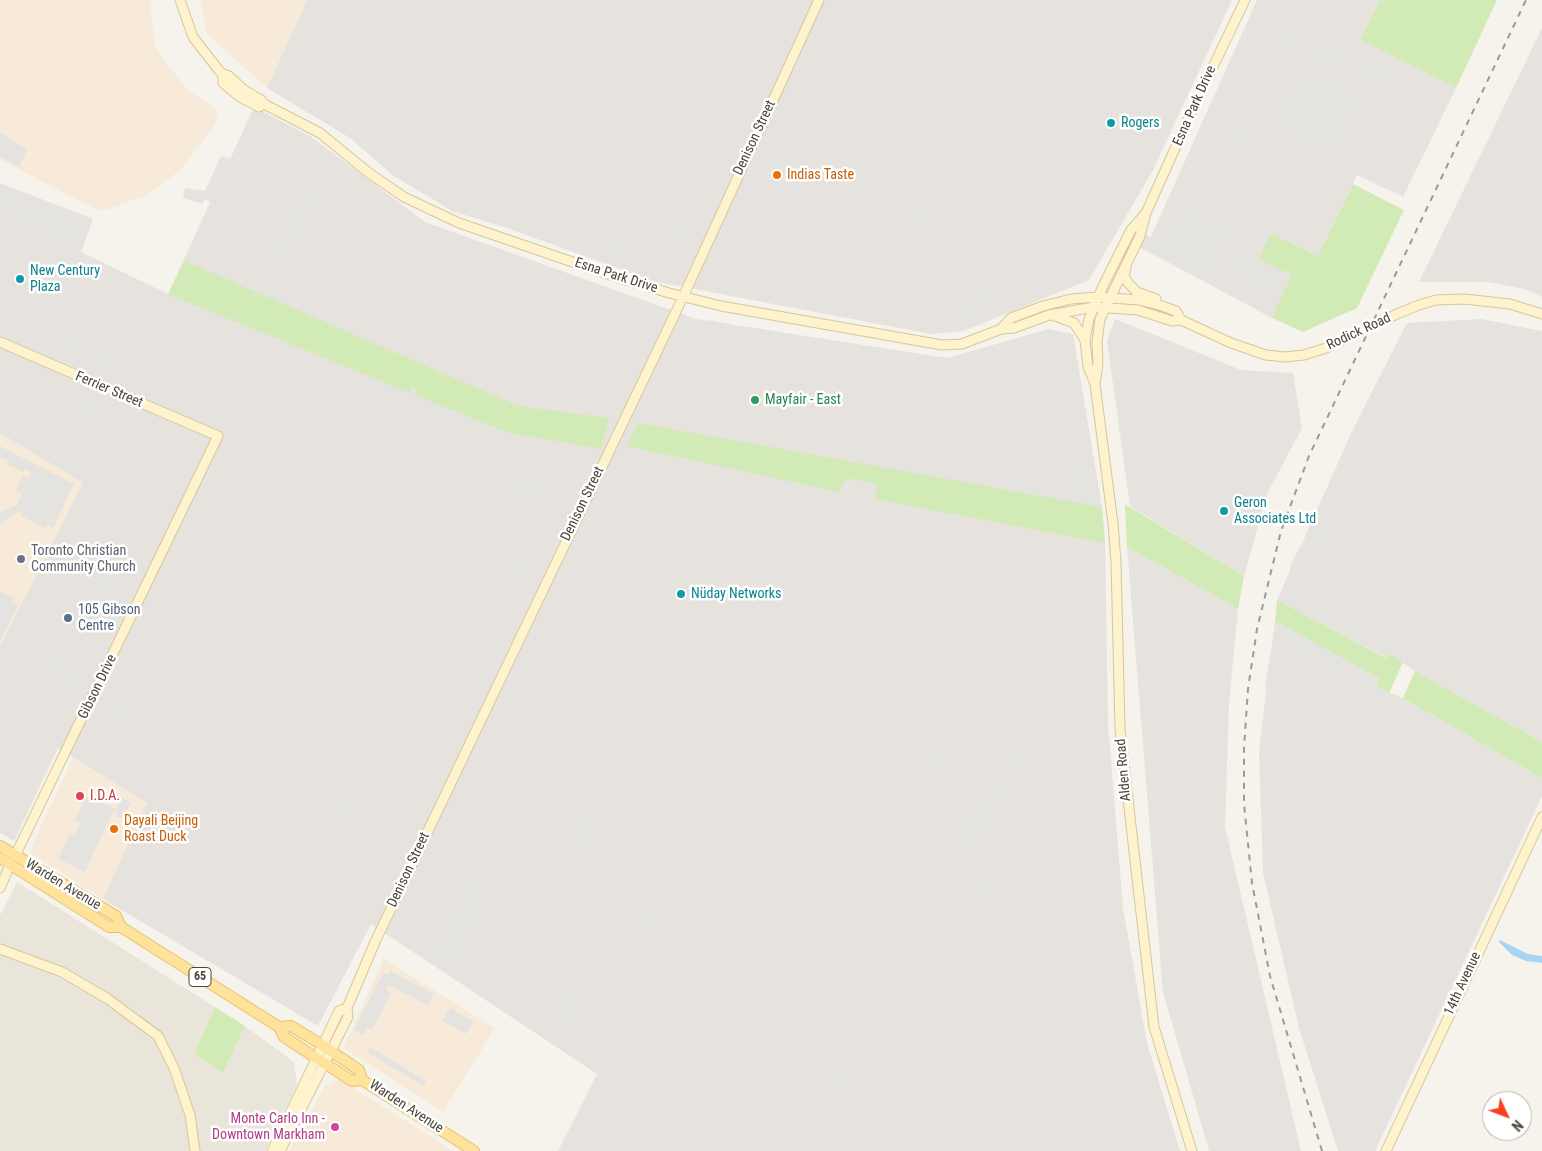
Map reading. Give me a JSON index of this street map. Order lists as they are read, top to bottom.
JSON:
{
  "streets": {
    "main road": ["Warden Avenue", "65"],
    "street": [
      "Esna Park Drive",
      "Denison Street",
      "Rodick Road",
      "Ferrier Street",
      "Gibson Drive",
      "Alden Road",
      "14th Avenue"
    ]
  },
  "crossings": [
    ["Esna Park Drive", "Denison Street"],
    ["Esna Park Drive", "Rodick Road"],
    ["Esna Park Drive", "Alden Road"],
    ["Denison Street", "Warden Avenue"],
    ["Rodick Road", "Alden Road"],
    ["Ferrier Street", "Gibson Drive"],
    ["Gibson Drive", "Warden Avenue"]
  ],
  "places": [
    "Rogers",
    "Indias Taste",
    "New Century Plaza",
    "Mayfair - East",
    "Geron Associates Ltd",
    "Toronto Christian Community Church",
    "Nüday Networks",
    "105 Gibson Centre",
    "I.D.A.",
    "Dayali Beijing Roast Duck",
    "Monte Carlo Inn - Downtown Markham"
  ],
  "north": "bottom right"
}
